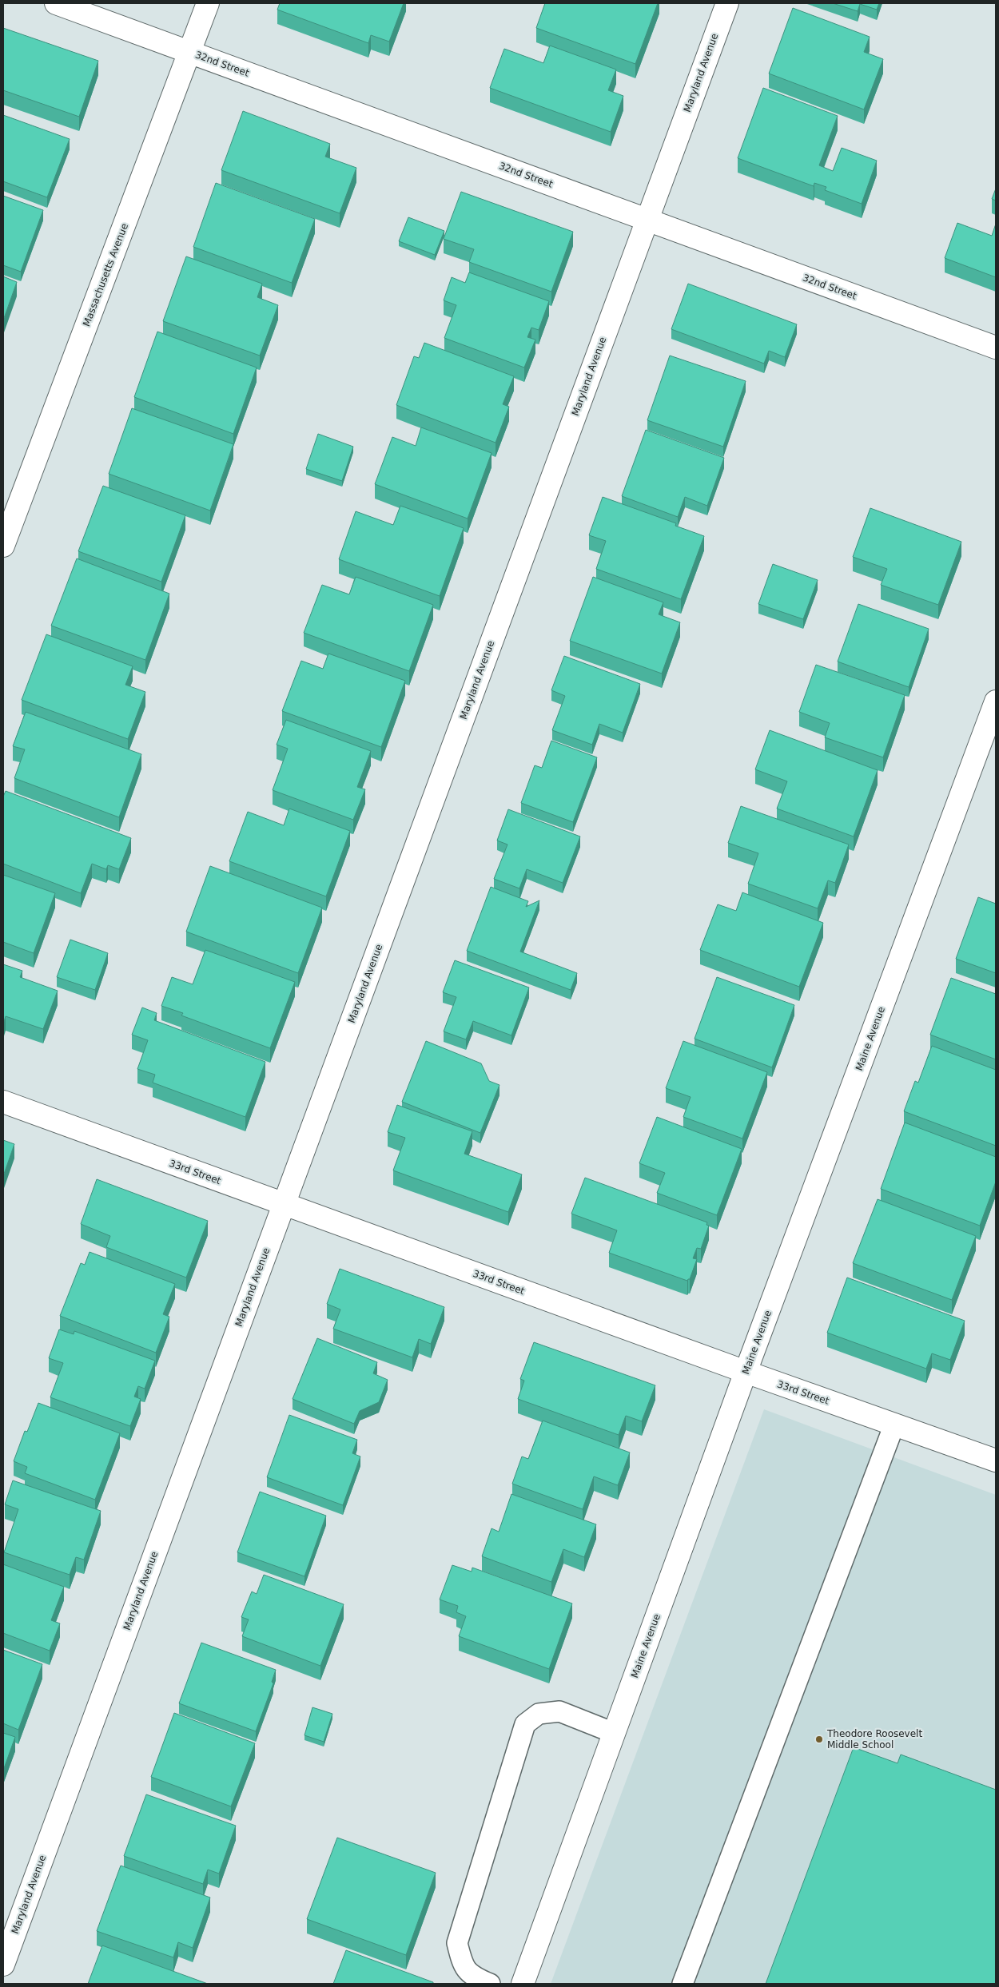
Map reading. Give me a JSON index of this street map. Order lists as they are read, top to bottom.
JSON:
{
  "streets": {
    "street": [
      "32nd Street",
      "Maryland Avenue",
      "Massachusetts Avenue",
      "Maine Avenue",
      "33rd Street"
    ]
  },
  "crossings": [
    ["32nd Street", "Maryland Avenue"],
    ["32nd Street", "Massachusetts Avenue"],
    ["Maryland Avenue", "33rd Street"],
    ["Maine Avenue", "33rd Street"]
  ],
  "places": ["Theodore Roosevelt Middle School"]
}
